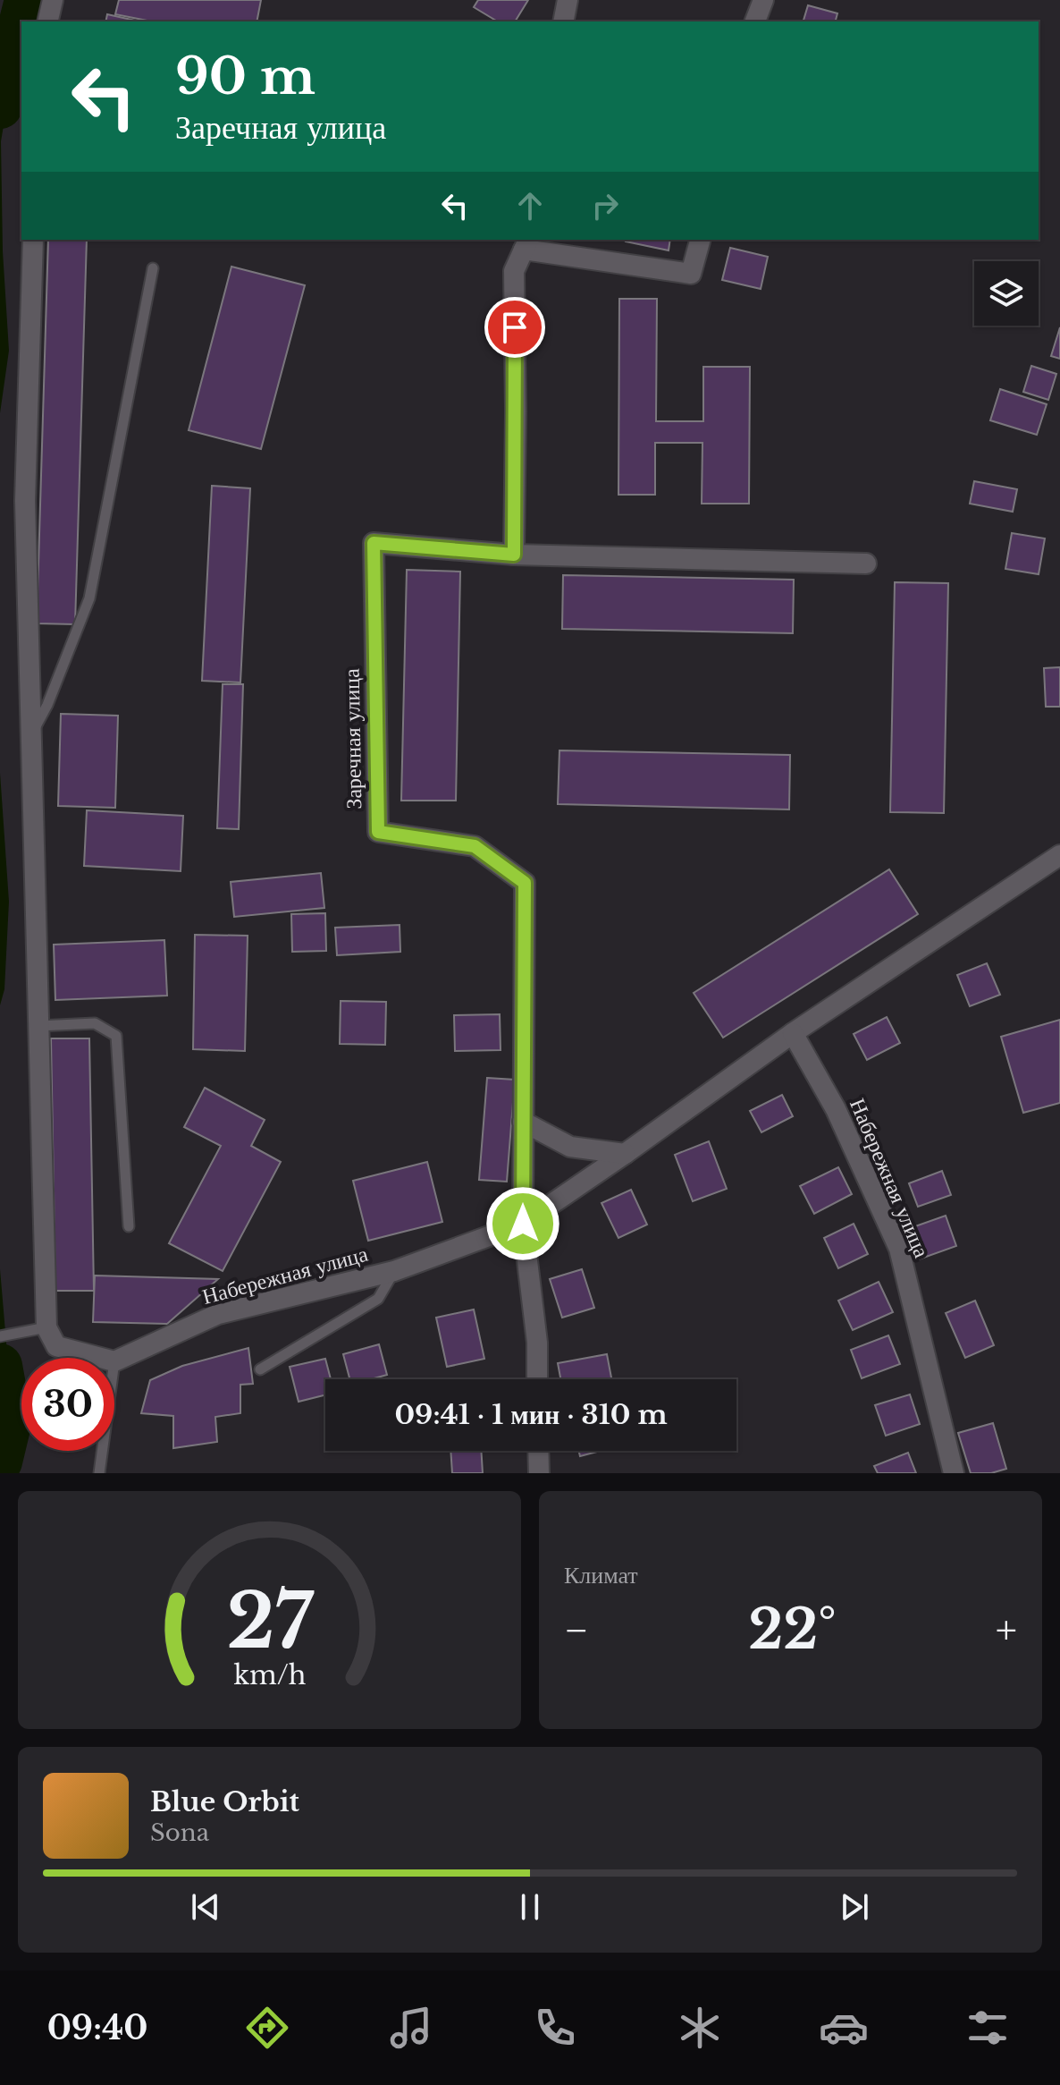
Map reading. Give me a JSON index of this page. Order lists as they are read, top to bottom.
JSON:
{
  "streets": {
    "street": ["Заречная улица", "Набережная улица"]
  },
  "crossings": [
    ["Заречная улица", "Набережная улица"]
  ],
  "page": {
    "turn": ["90 m", "Заречная улица"],
    "limit": "30",
    "trip": "09:41 · 1 мин · 310 m",
    "tile": "Климат",
    "heat": ["−", "22°", "+"],
    "song": ["Blue Orbit", "Sona"],
    "tabs": "09:40",
    "gauge": ["27", "km/h"]
  }
}
